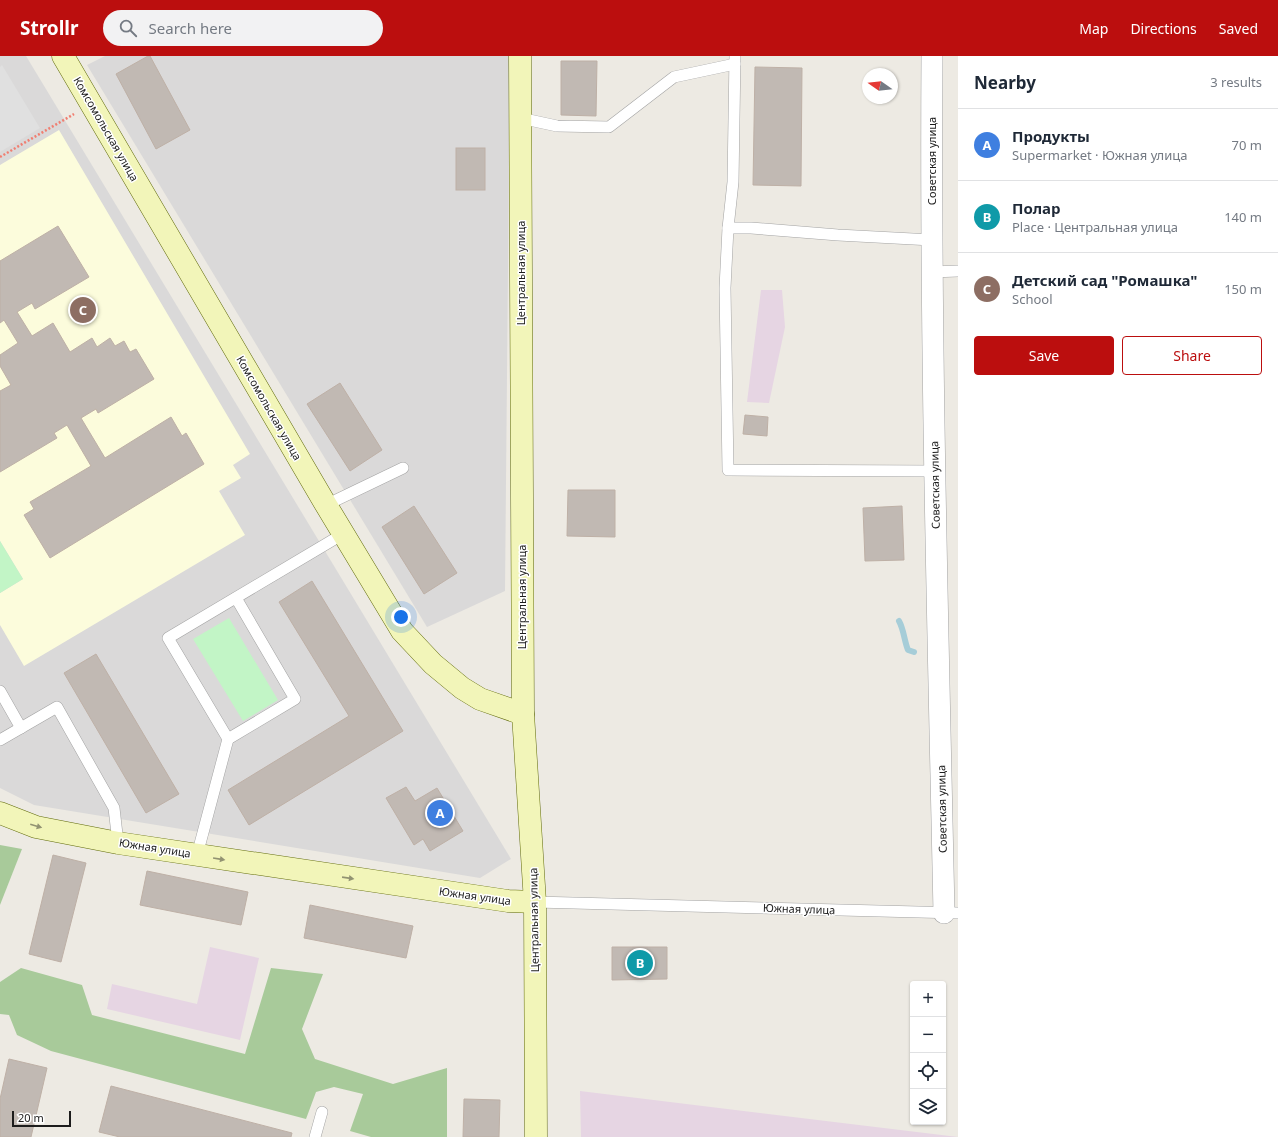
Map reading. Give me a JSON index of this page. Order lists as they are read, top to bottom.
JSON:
{
  "streets": {
    "street": [
      "Комсомольская улица",
      "Советская улица",
      "Центральная улица",
      "Южная улица"
    ]
  },
  "crossings": [
    ["Комсомольская улица", "Центральная улица"],
    ["Советская улица", "Южная улица"],
    ["Центральная улица", "Южная улица"]
  ],
  "one_way": ["Южная улица"],
  "scale_bar": "20 m",
  "north": "left",
  "page": {
    "header": "Strollr",
    "search": "Search here",
    "nav": ["Map", "Directions", "Saved"],
    "heading": ["Nearby", "3 results"],
    "list": [
      {
        "mark": "A",
        "name": "Продукты",
        "note": "Supermarket · Южная улица",
        "value": "70 m"
      },
      {
        "mark": "B",
        "name": "Полар",
        "note": "Place · Центральная улица",
        "value": "140 m"
      },
      {
        "mark": "C",
        "name": "Детский сад \"Ромашка\"",
        "note": "School",
        "value": "150 m"
      }
    ],
    "pins": ["C", "A", "B"],
    "buttons": ["Save", "Share"],
    "map_buttons": ["+", "−"],
    "scale": "20 m"
  }
}
